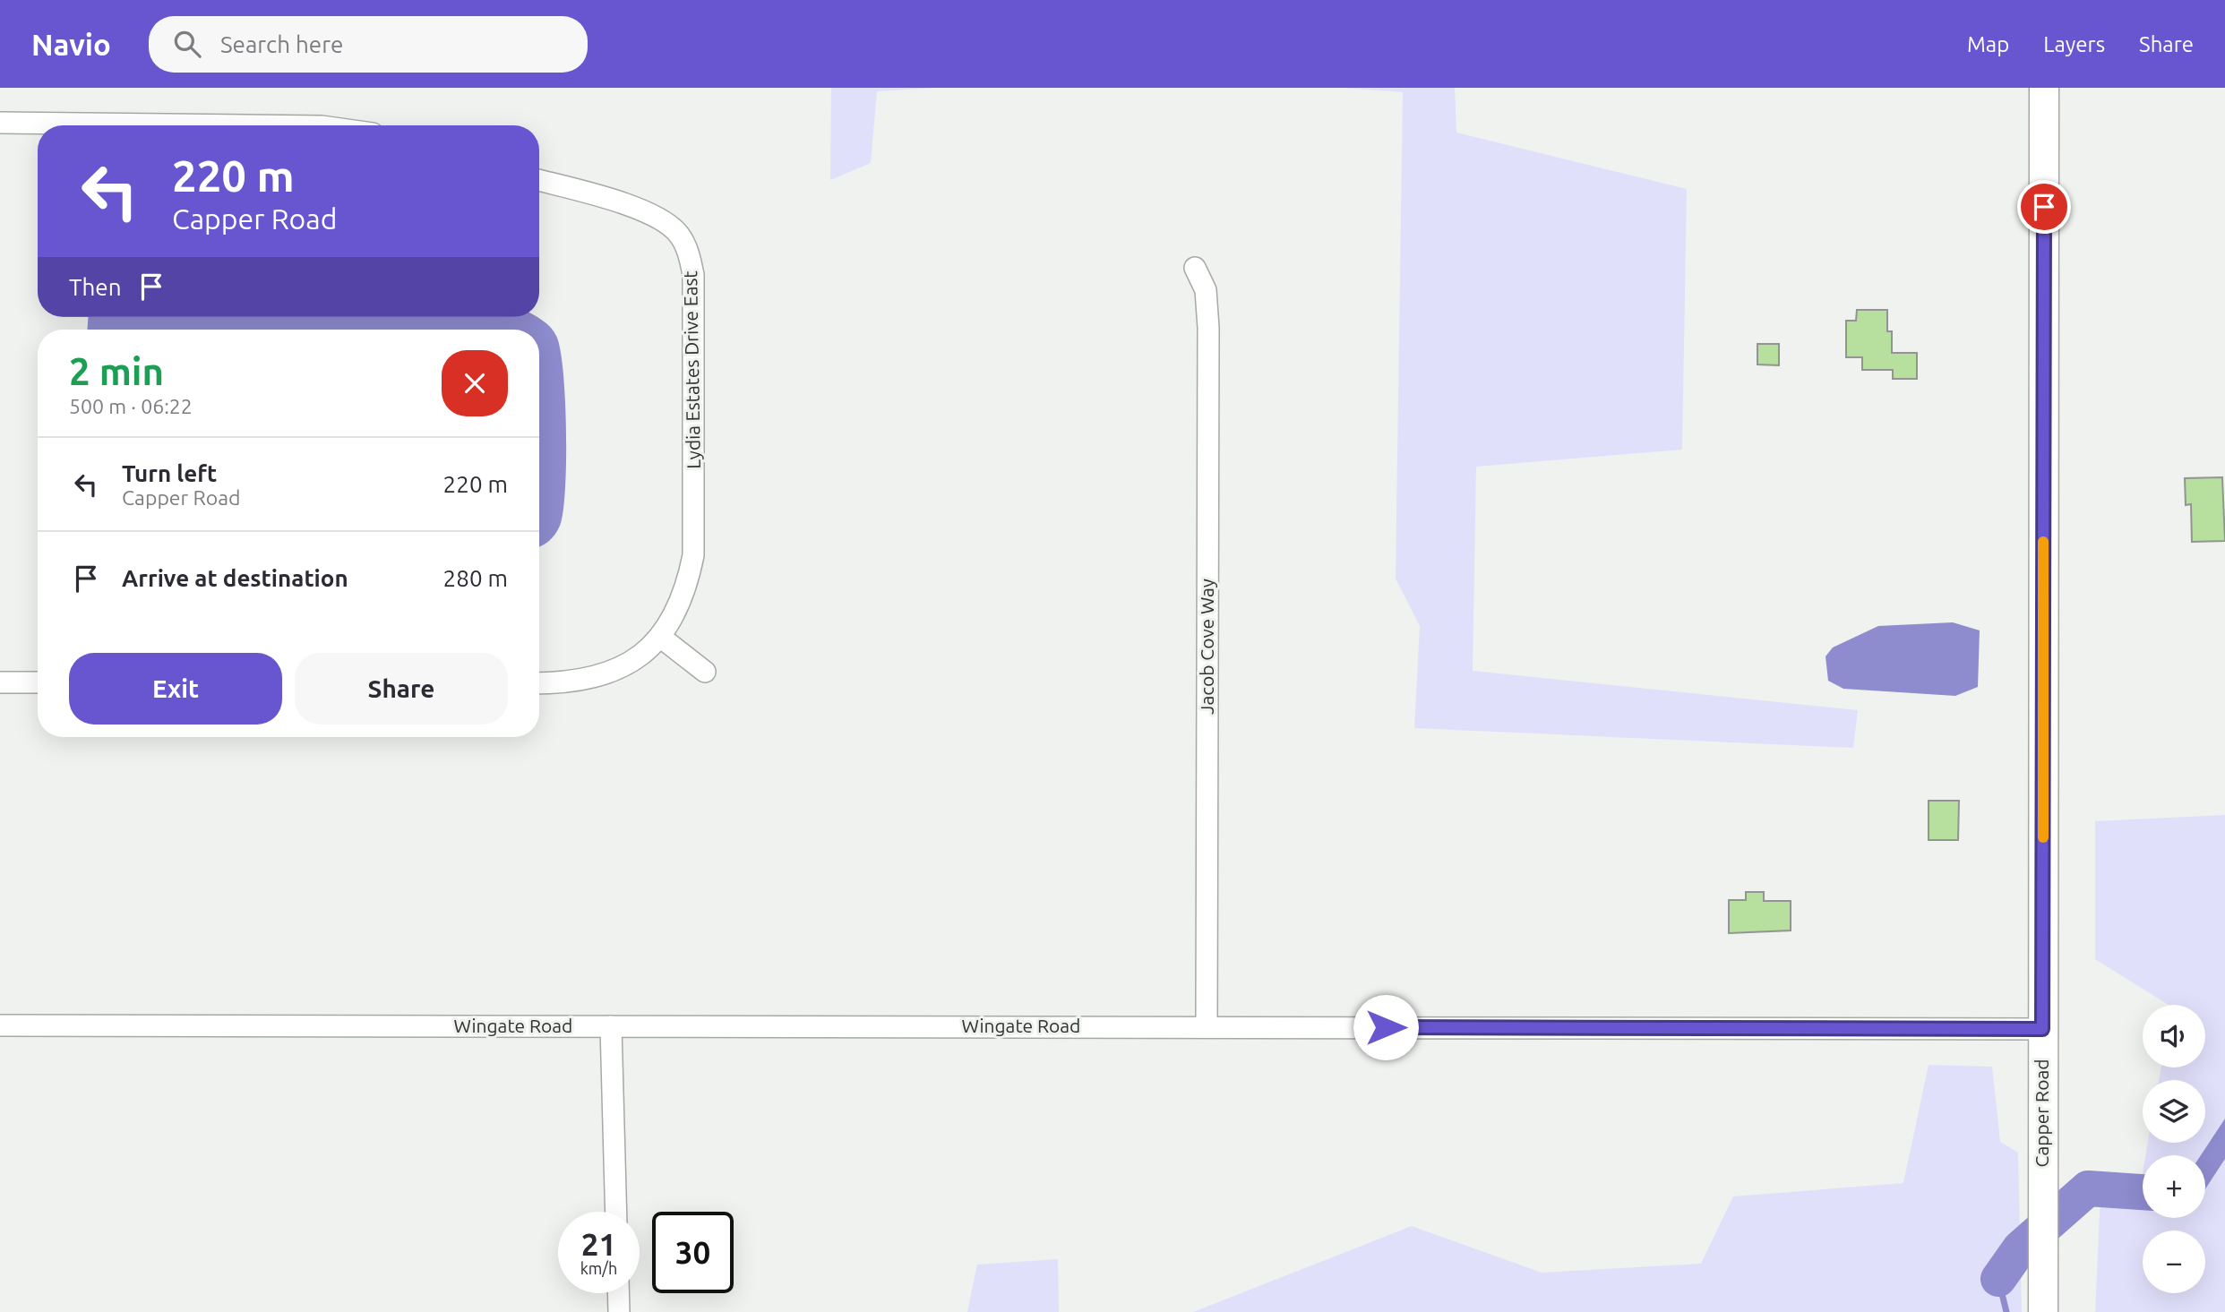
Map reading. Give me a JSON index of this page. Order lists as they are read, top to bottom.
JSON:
{
  "streets": {
    "street": [
      "Lydia Estates Drive East",
      "Jacob Cove Way",
      "Wingate Road",
      "Capper Road"
    ]
  },
  "crossings": [
    ["Jacob Cove Way", "Wingate Road"],
    ["Wingate Road", "Capper Road"]
  ],
  "page": {
    "header": "Navio",
    "search": "Search here",
    "nav": ["Map", "Layers", "Share"],
    "turn": ["220 m", "Capper Road"],
    "then": "Then",
    "heading": ["2 min", "500 m · 06:22"],
    "list": [
      {
        "name": "Turn left",
        "note": "Capper Road",
        "value": "220 m"
      },
      {
        "name": "Arrive at destination",
        "value": "280 m"
      }
    ],
    "buttons": ["Exit", "Share"],
    "map_buttons": ["+", "−"],
    "speed": "21 km/h",
    "limit": "30"
  }
}
